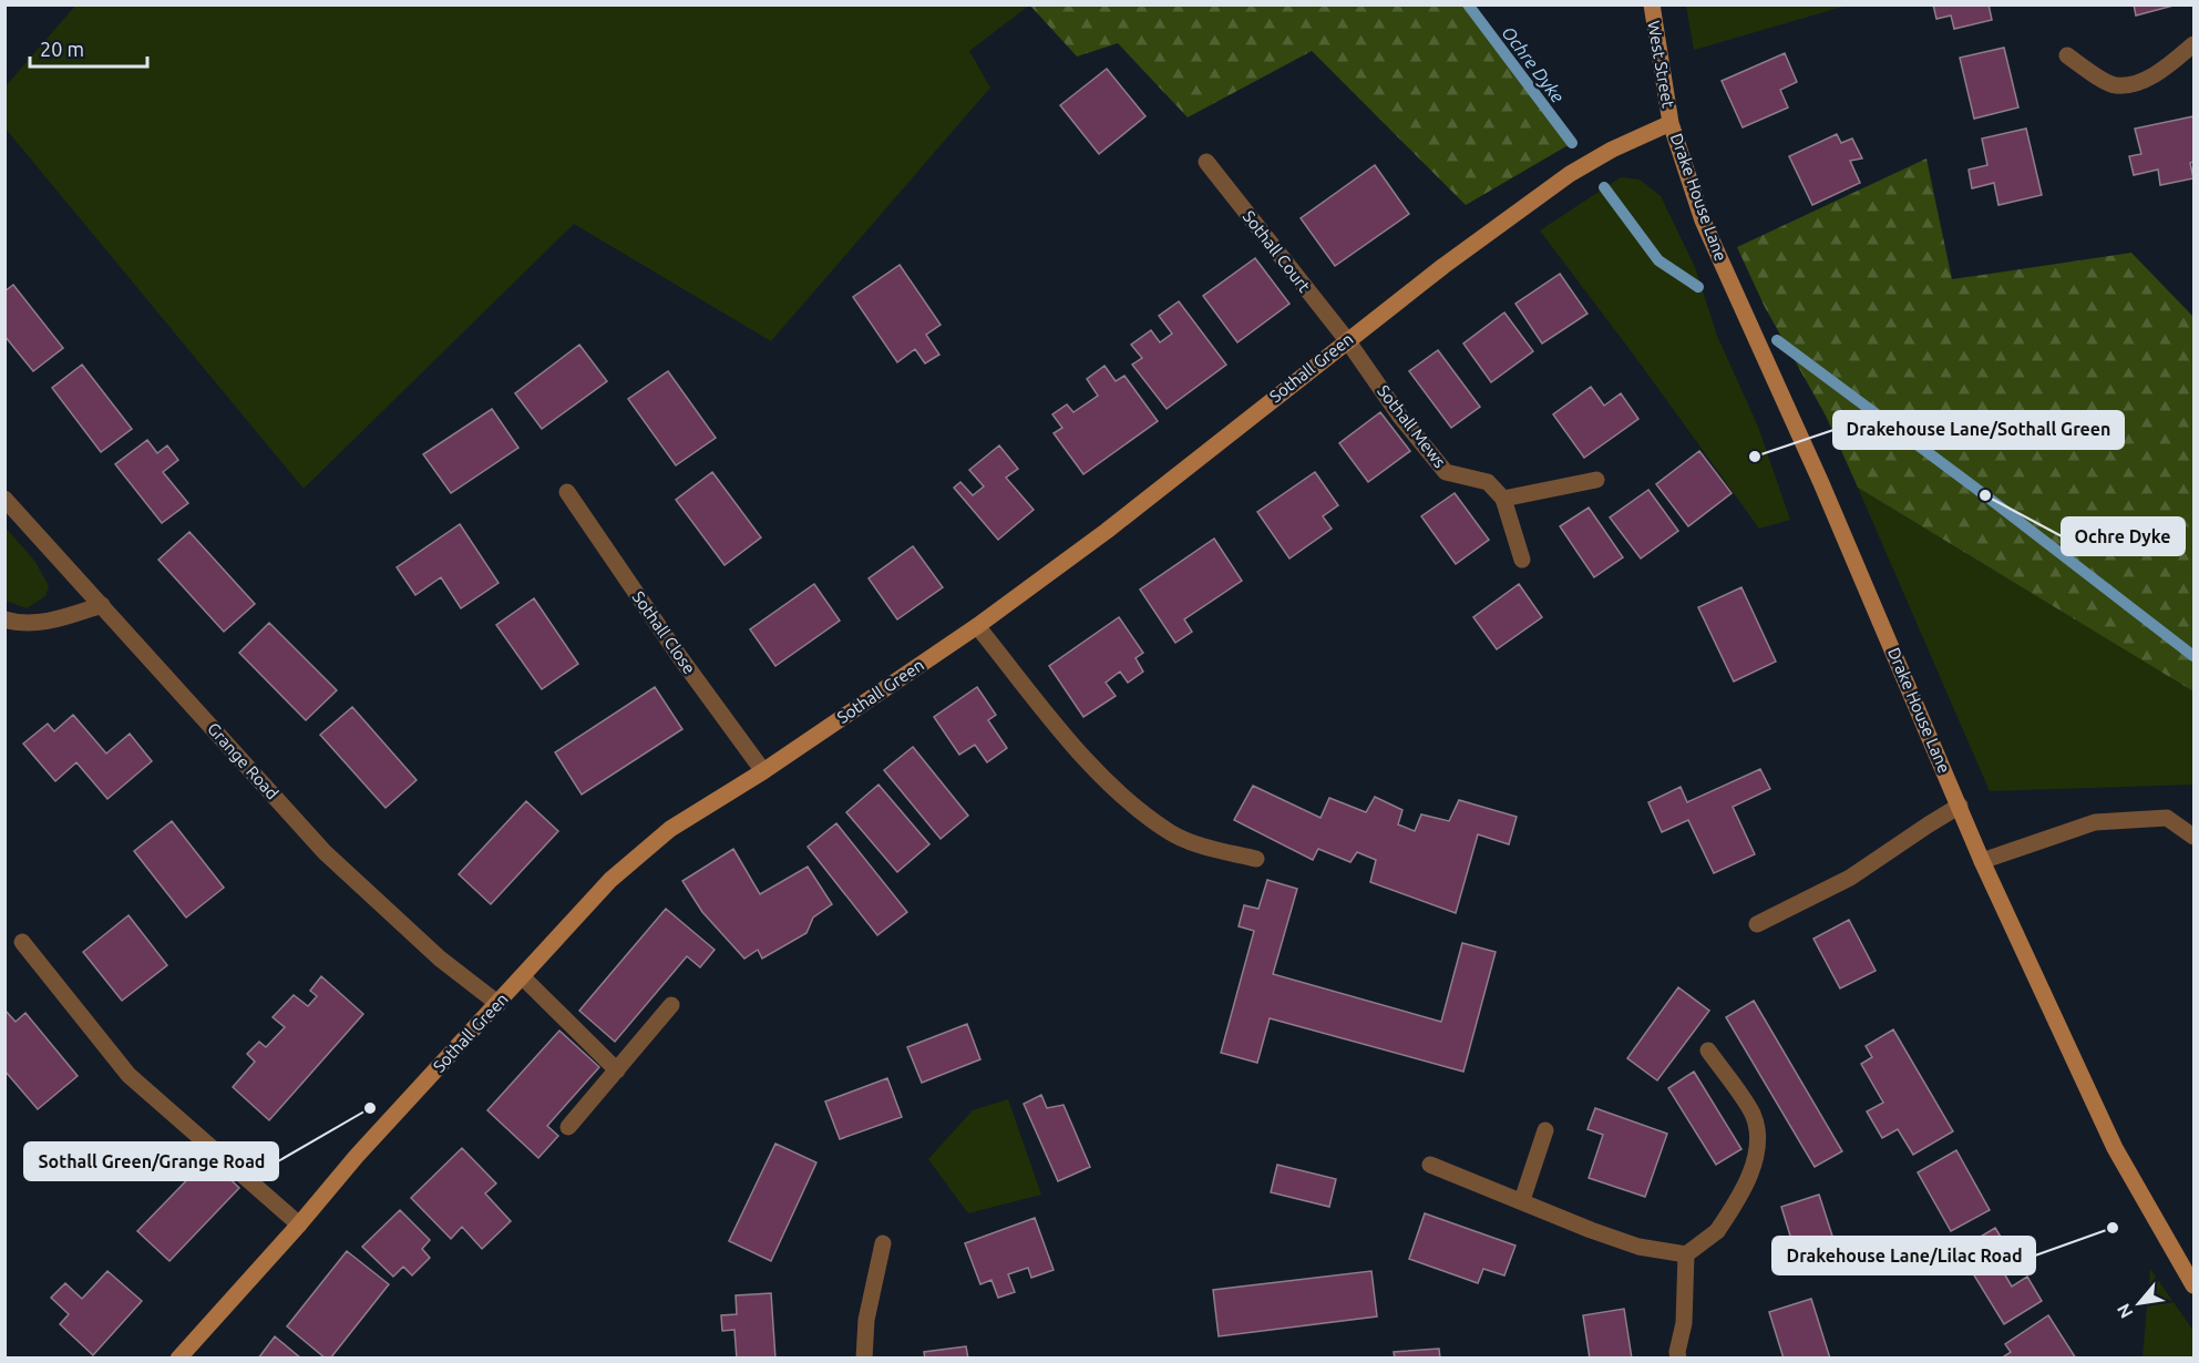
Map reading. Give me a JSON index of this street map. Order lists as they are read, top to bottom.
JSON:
{
  "streets": {
    "street": [
      "West Street",
      "Drake House Lane",
      "Sothall Court",
      "Sothall Green",
      "Sothall Mews",
      "Sothall Close",
      "Grange Road"
    ]
  },
  "crossings": [
    ["West Street", "Drake House Lane"],
    ["West Street", "Sothall Green"],
    ["Drake House Lane", "Sothall Green"],
    ["Sothall Court", "Sothall Green"],
    ["Sothall Court", "Sothall Mews"],
    ["Sothall Green", "Sothall Mews"],
    ["Sothall Green", "Sothall Close"],
    ["Sothall Green", "Grange Road"]
  ],
  "water": ["Ochre Dyke"],
  "places": [
    "Drakehouse Lane/Sothall Green",
    "Ochre Dyke",
    "Sothall Green/Grange Road",
    "Drakehouse Lane/Lilac Road"
  ],
  "scale_bar": "20 m",
  "north": "bottom left"
}
